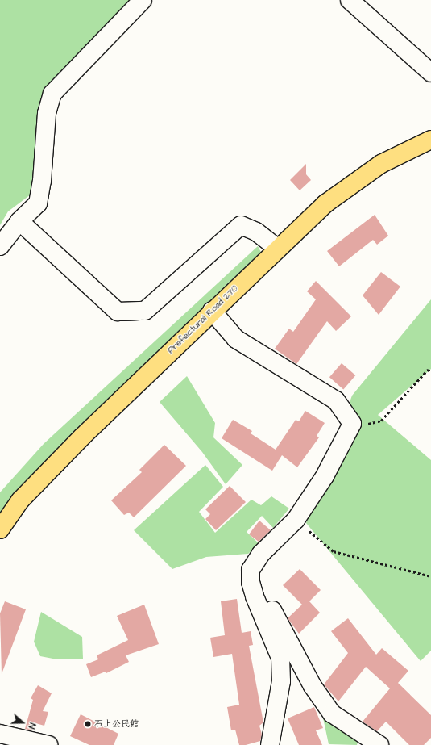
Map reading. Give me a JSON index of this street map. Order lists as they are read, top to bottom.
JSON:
{
  "streets": {
    "main road": ["Prefectural Road 270"]
  },
  "places": ["石上公民館"],
  "north": "right"
}
